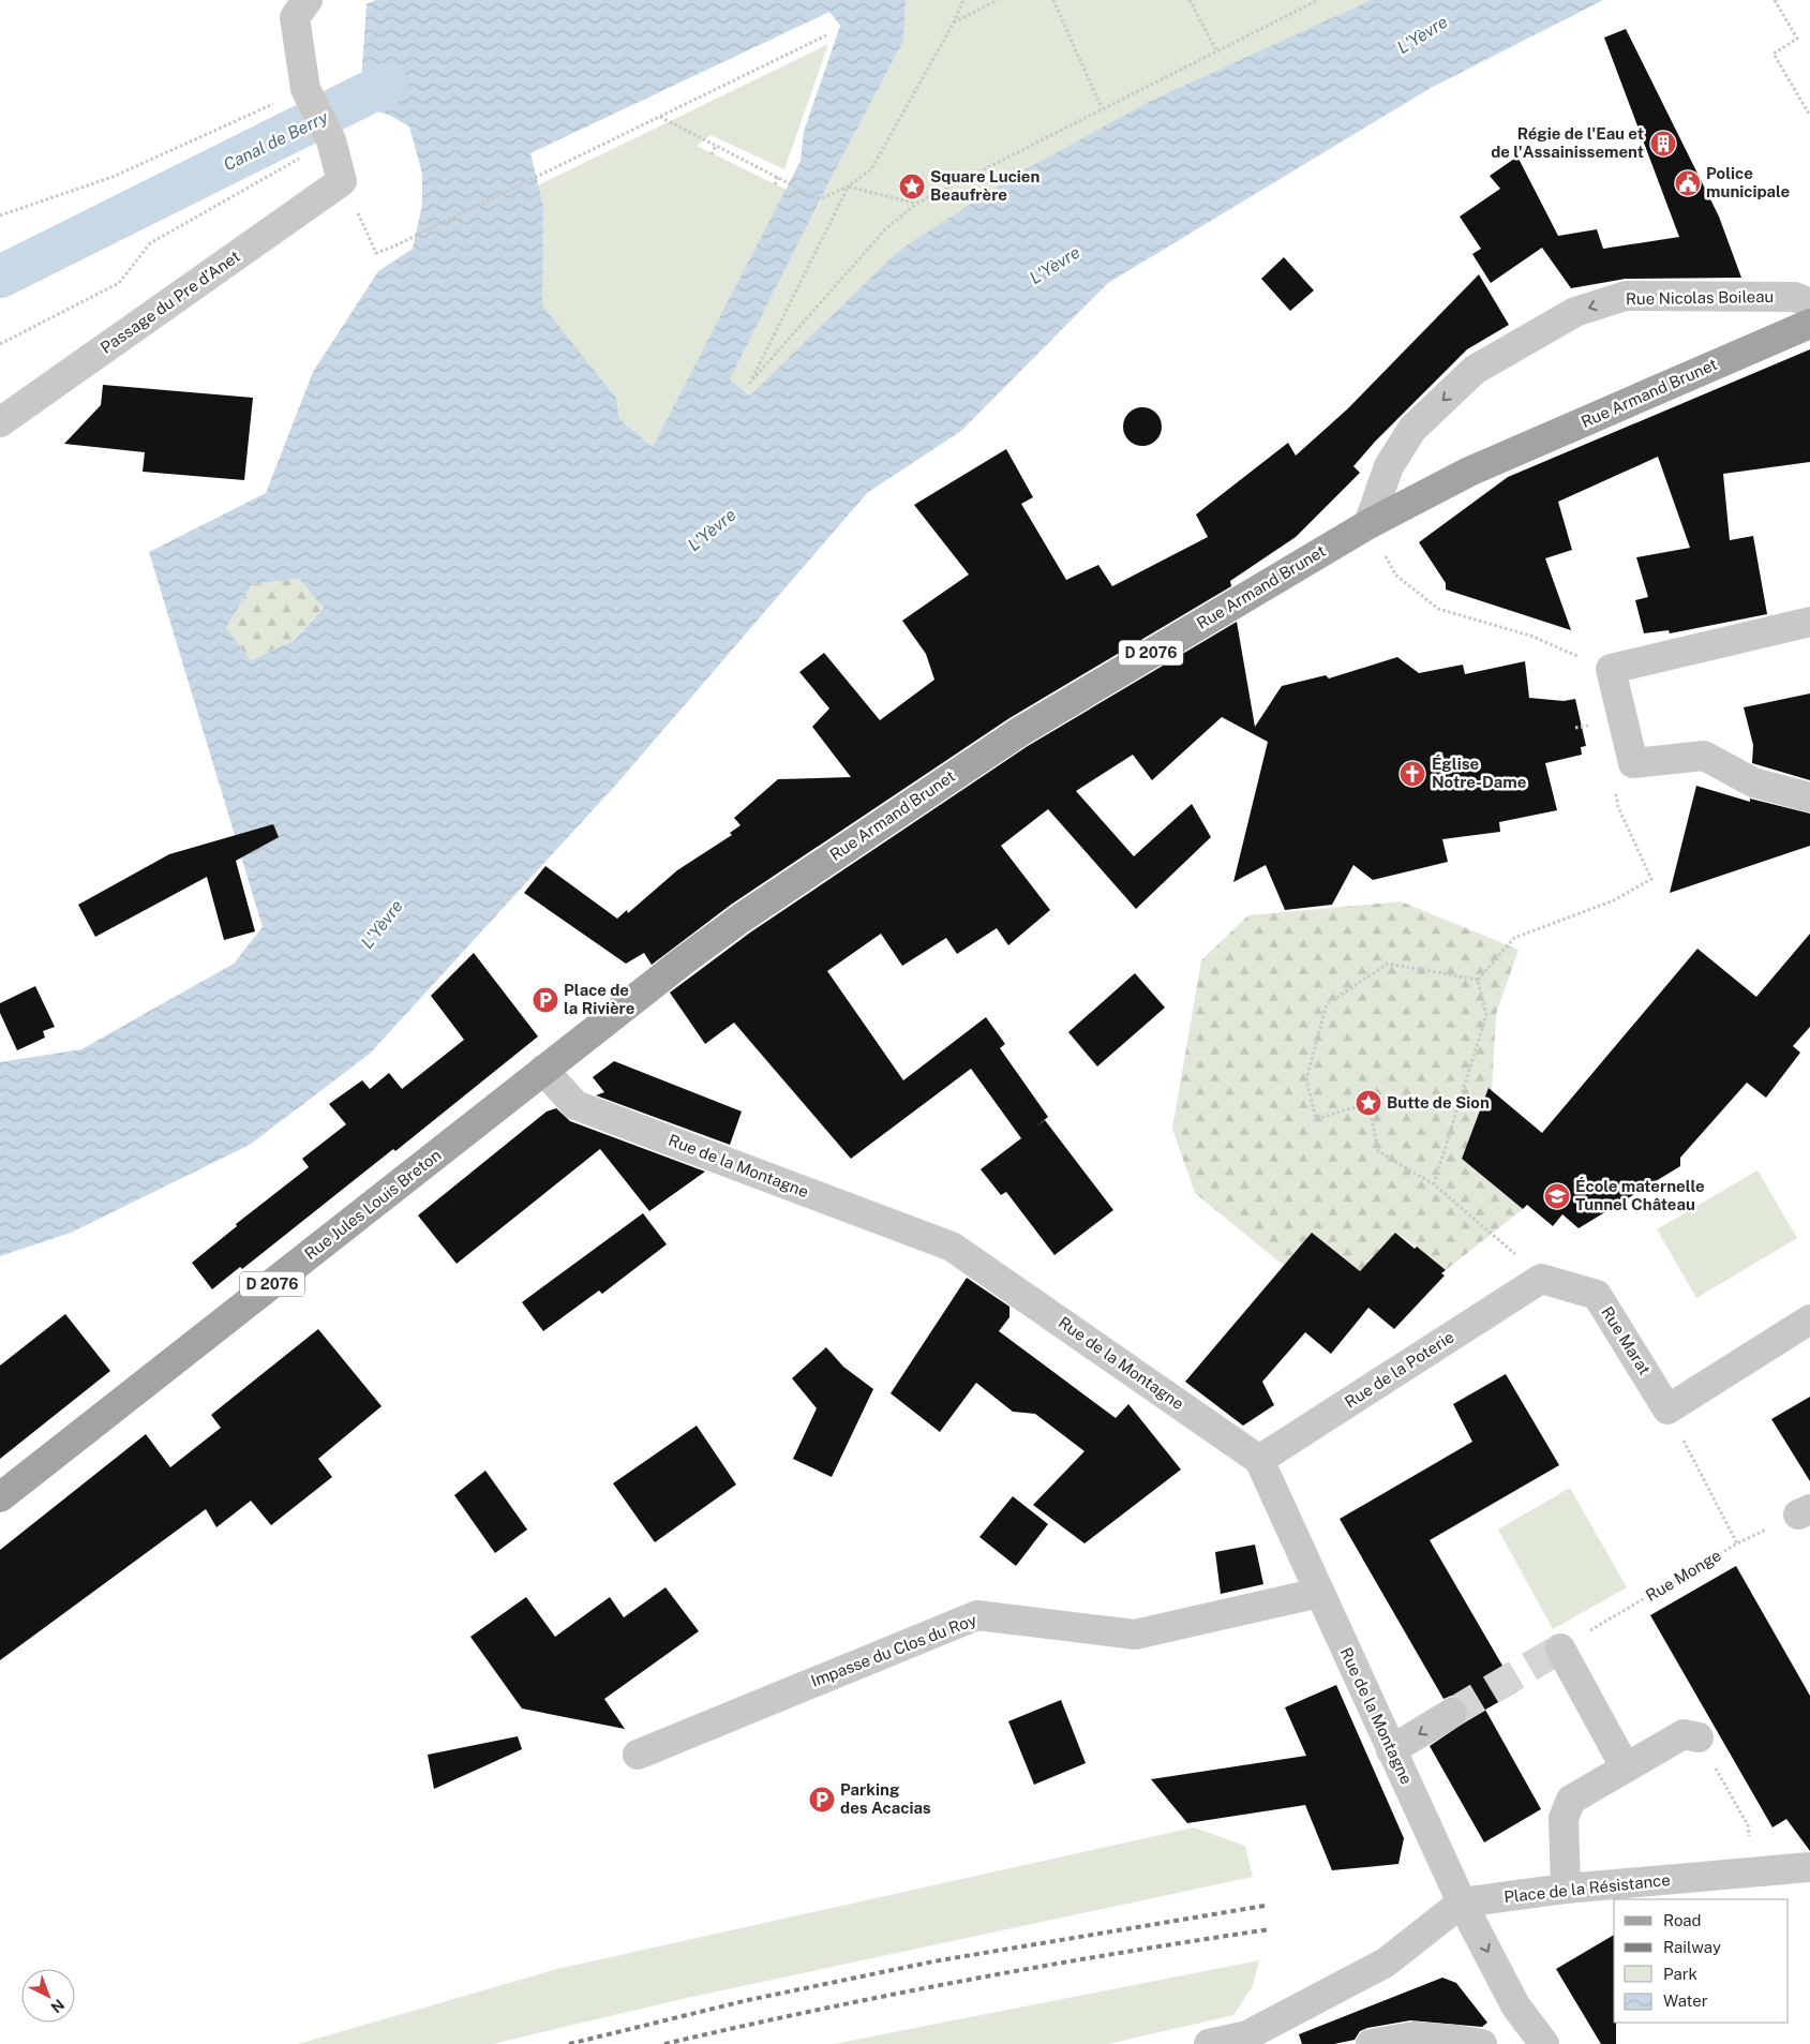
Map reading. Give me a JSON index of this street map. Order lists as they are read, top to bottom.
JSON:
{
  "streets": {
    "main road": ["Rue Armand Brunet", "D 2076", "Rue Jules Louis Breton"],
    "street": [
      "Rue Nicolas Boileau",
      "Passage du Pre d’Anet",
      "Rue de la Montagne",
      "Rue Marat",
      "Rue de la Poterie",
      "Impasse du Clos du Roy",
      "Place de la Résistance"
    ],
    "path": ["Rue Monge"]
  },
  "crossings": [
    ["Rue Nicolas Boileau", "Rue Armand Brunet"],
    ["Rue Armand Brunet", "Rue de la Montagne"],
    ["Rue Armand Brunet", "Rue Jules Louis Breton"],
    ["Rue de la Montagne", "Rue Jules Louis Breton"],
    ["Rue de la Montagne", "Rue de la Poterie"],
    ["Rue de la Montagne", "Impasse du Clos du Roy"],
    ["Rue de la Montagne", "Place de la Résistance"],
    ["Rue Marat", "Rue de la Poterie"]
  ],
  "one_way": ["Rue Nicolas Boileau"],
  "water": ["L'Yèvre", "Canal de Berry"],
  "places": {
    "building": ["Régie de l'Eau et de l'Assainissement"],
    "public building": ["Police municipale"],
    "place": ["Square Lucien Beaufrère", "Butte de Sion"],
    "church": ["Église Notre-Dame"],
    "parking": ["Place de la Rivière", "Parking des Acacias"],
    "school or university": ["École maternelle Tunnel Château"]
  },
  "legend": [
    "Road",
    "Railway",
    "Park",
    "Water"
  ],
  "north": "bottom right"
}
